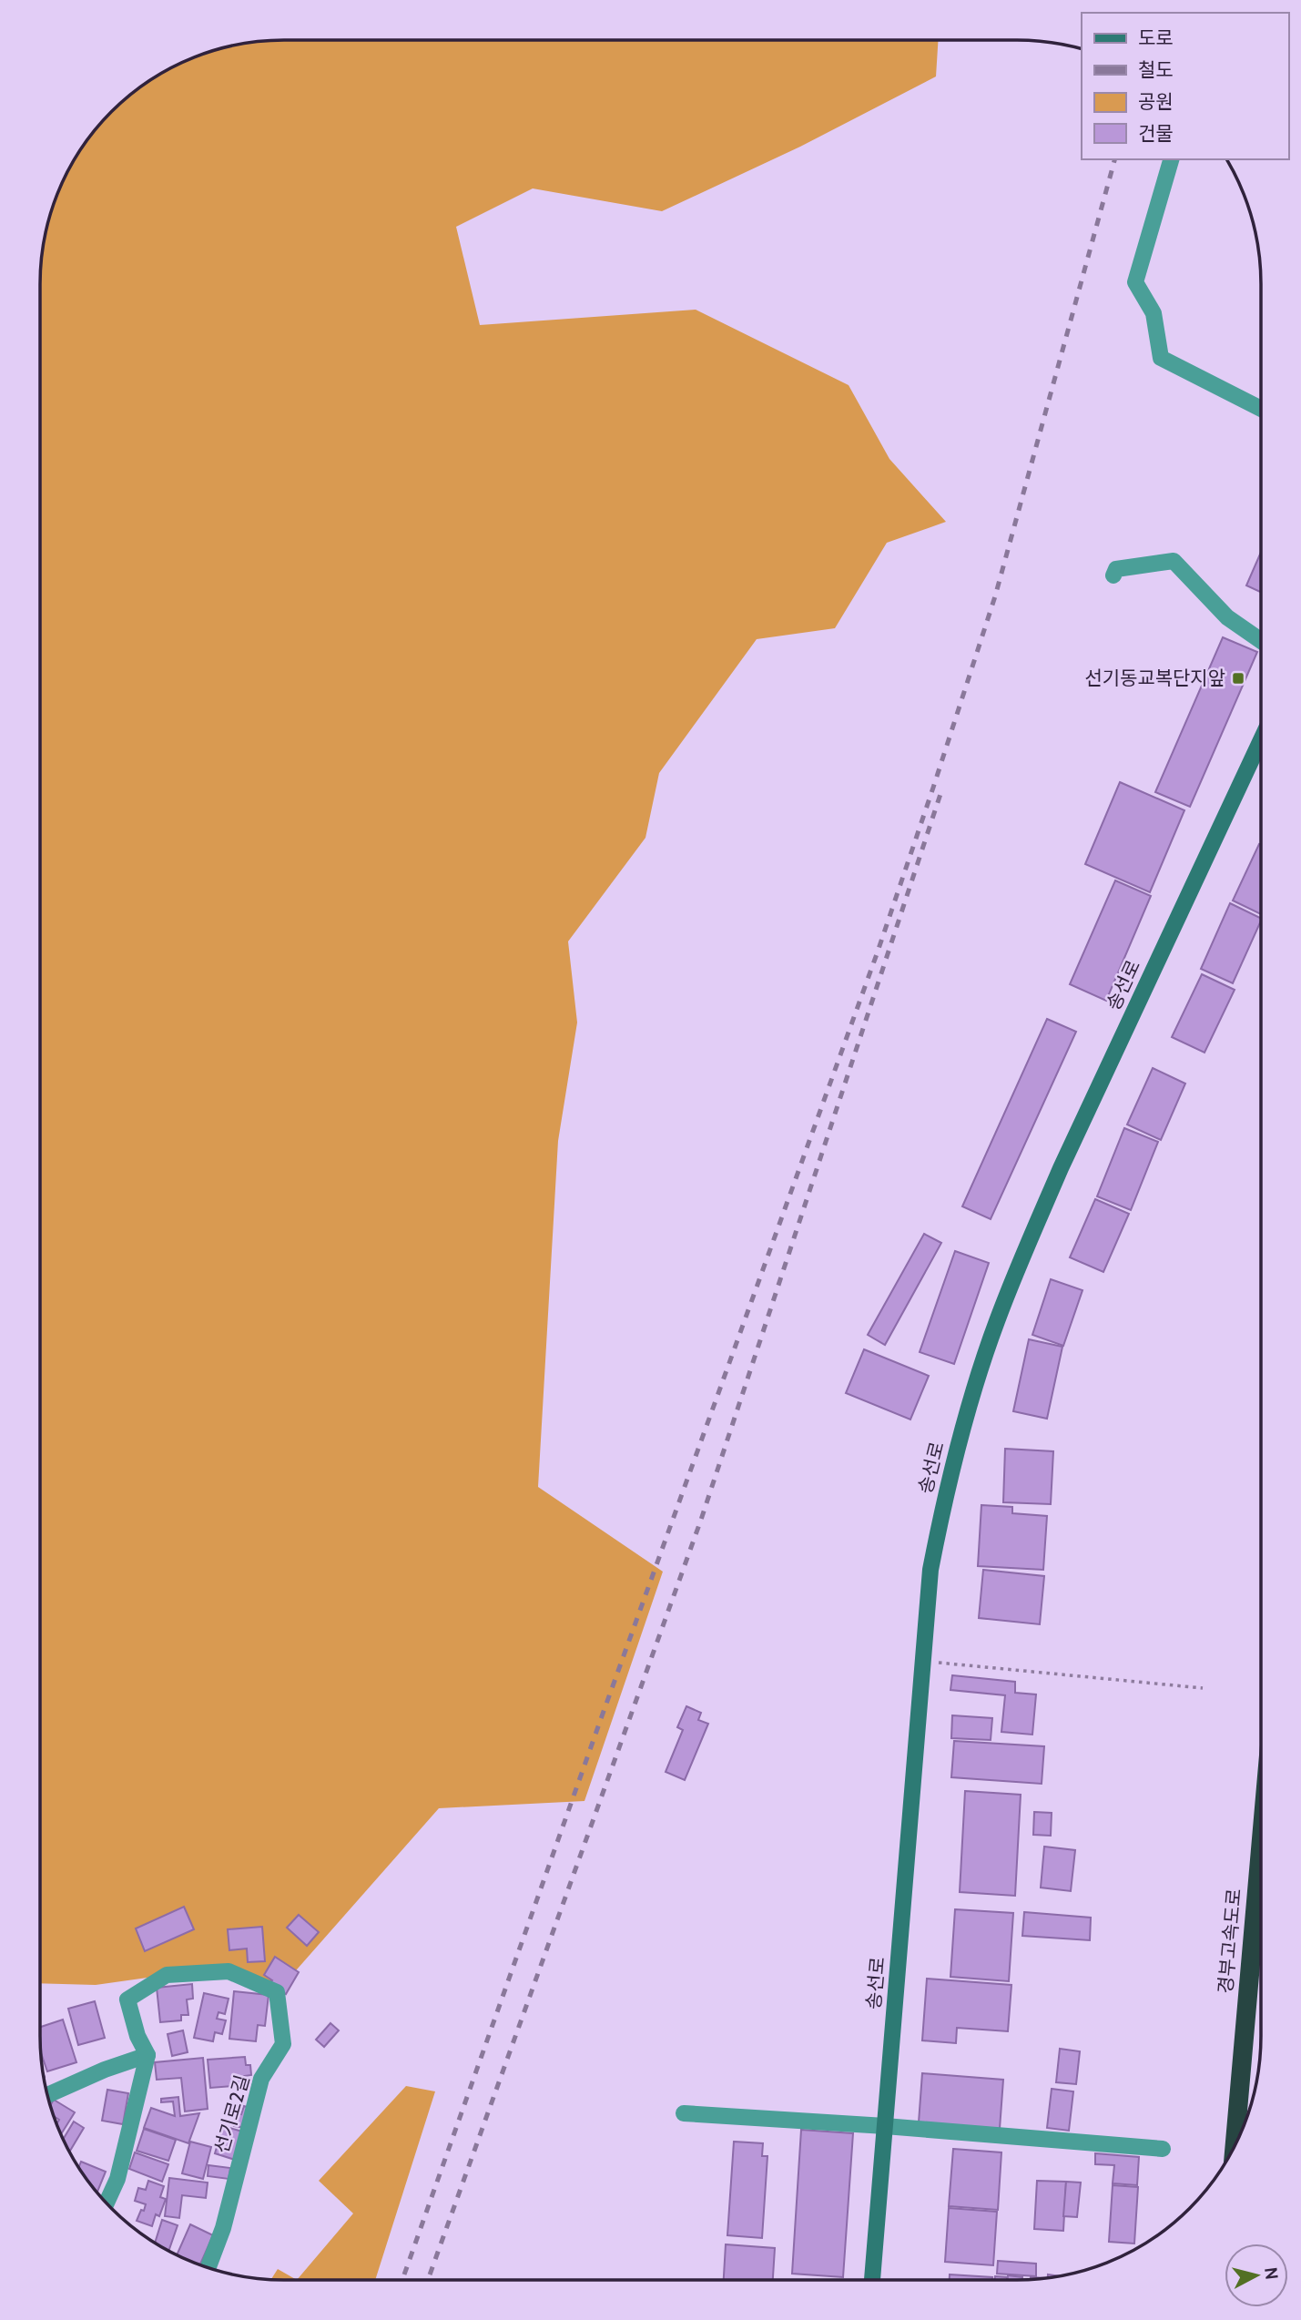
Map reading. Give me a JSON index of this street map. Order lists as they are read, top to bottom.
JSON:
{
  "streets": {
    "highway": ["경부고속도로"],
    "main road": ["송선로"],
    "street": ["선기로2길"]
  },
  "places": {
    "transit": ["선기동교복단지앞"]
  },
  "legend": [
    "도로",
    "철도",
    "공원",
    "건물"
  ],
  "north": "right"
}
